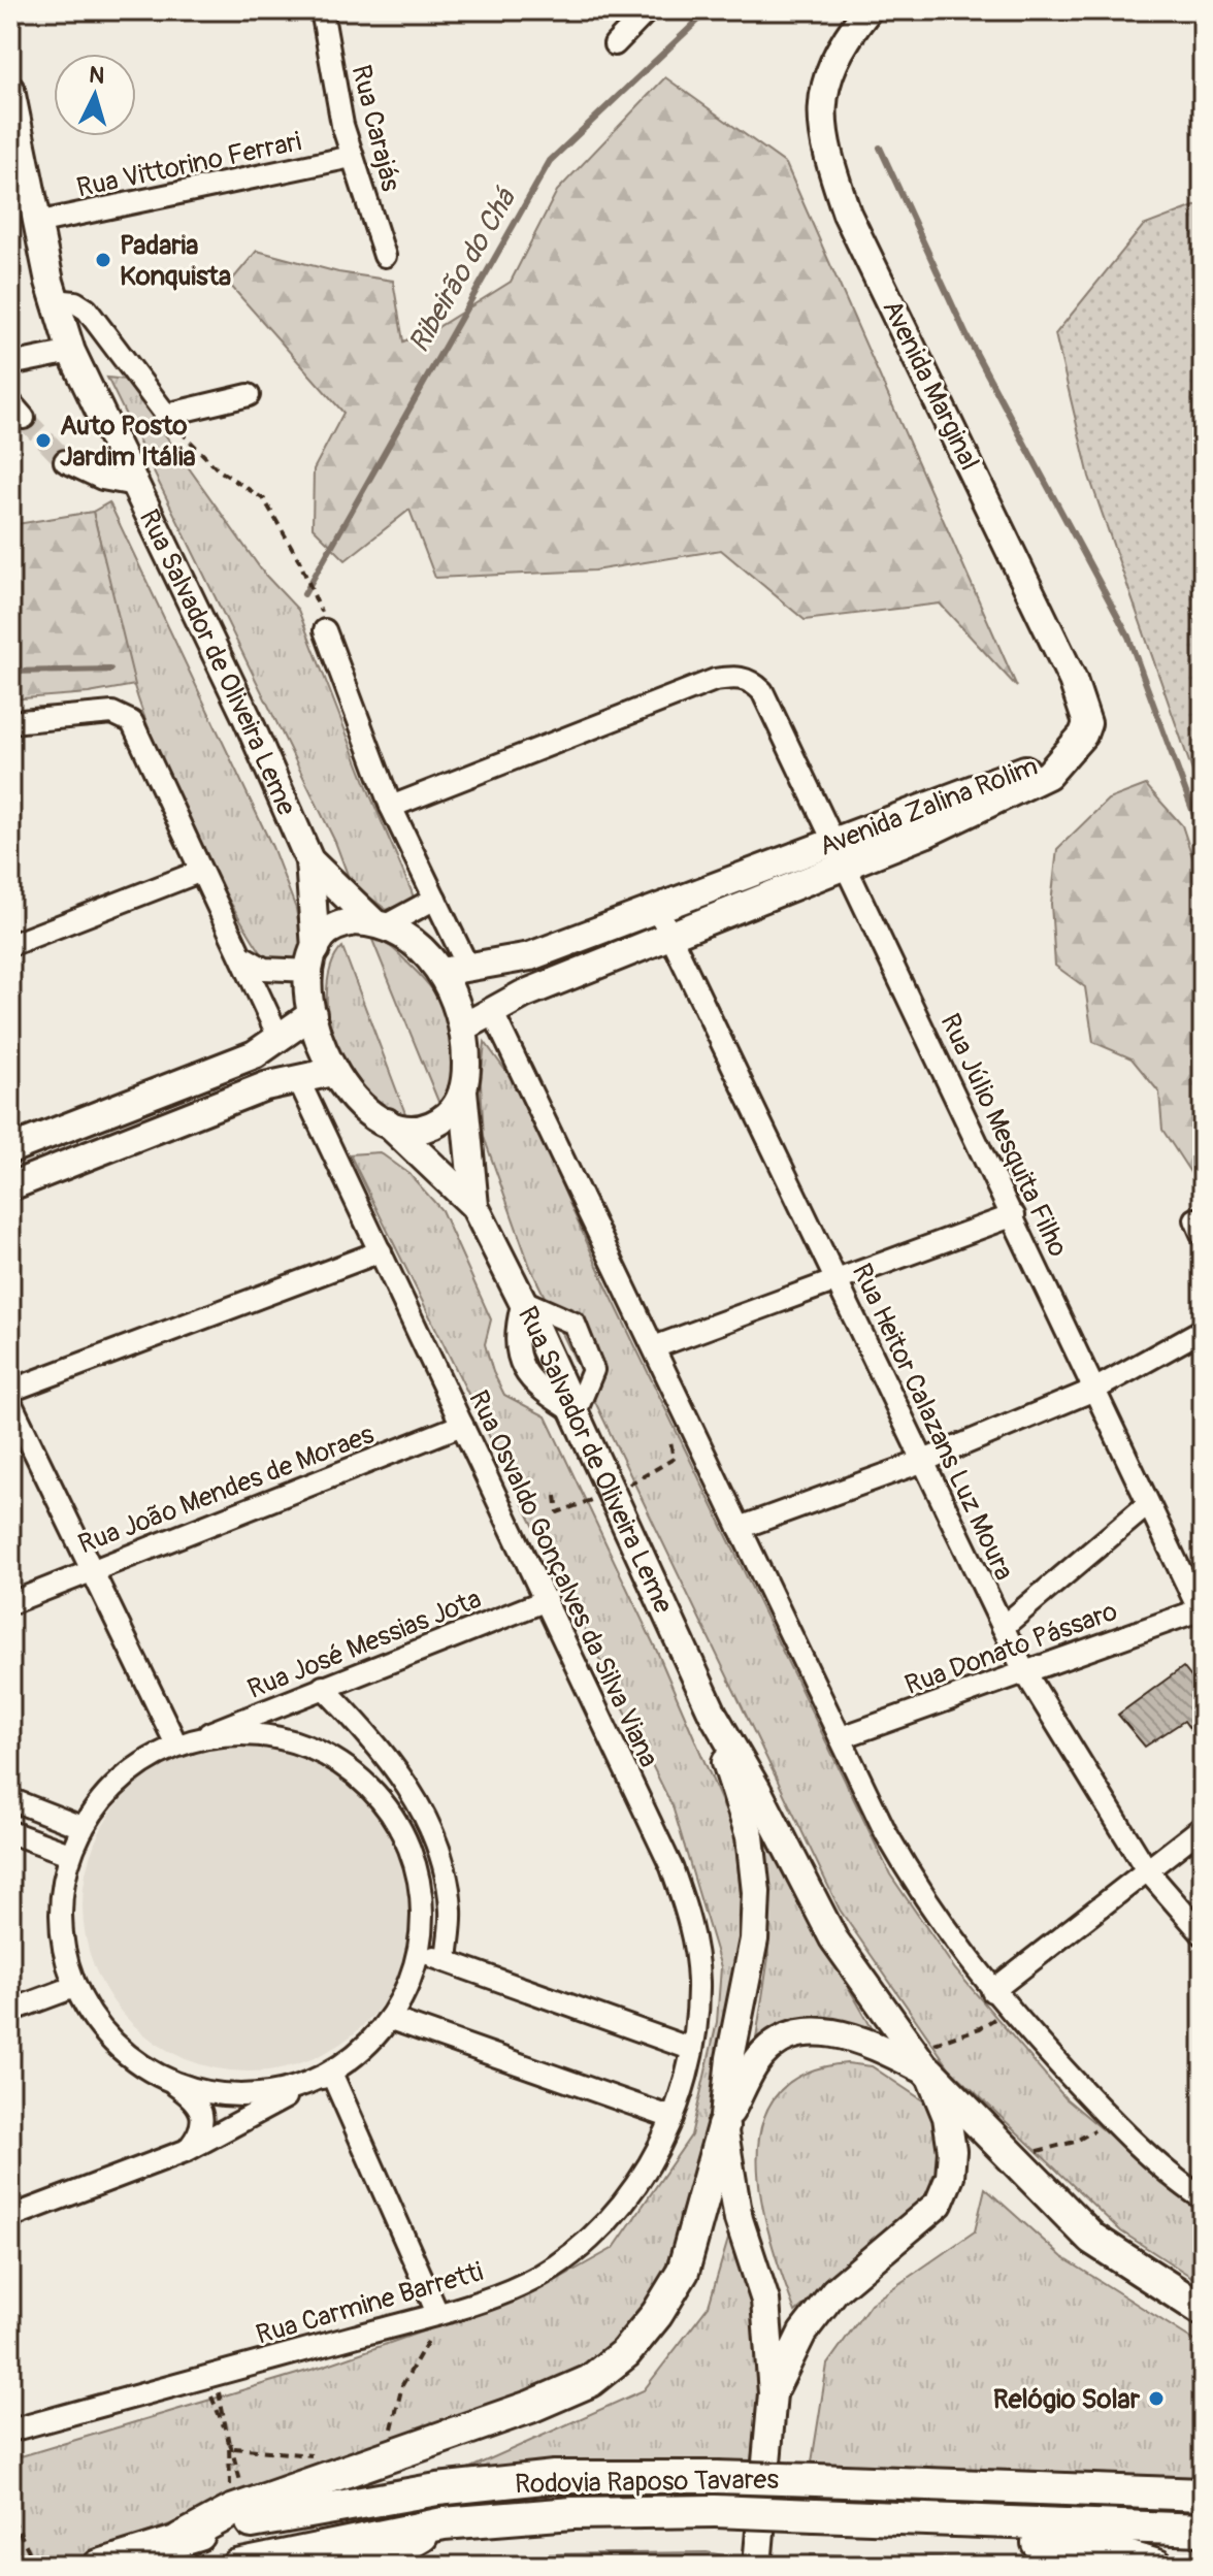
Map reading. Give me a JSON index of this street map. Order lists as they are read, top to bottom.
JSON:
{
  "streets": {
    "highway": ["Rodovia Raposo Tavares"],
    "main road": ["Avenida Marginal", "Rua Salvador de Oliveira Leme", "Avenida Zalina Rolim"],
    "street": [
      "Rua Carajás",
      "Rua Vittorino Ferrari",
      "Rua Júlio Mesquita Filho",
      "Rua Heitor Calazans Luz Moura",
      "Rua João Mendes de Moraes",
      "Rua Osvaldo Gonçalves da Silva Viana",
      "Rua José Messias Jota",
      "Rua Donato Pássaro",
      "Rua Carmine Barretti"
    ]
  },
  "crossings": [
    ["Rua Carajás", "Rua Vittorino Ferrari"],
    ["Rua Vittorino Ferrari", "Rua Salvador de Oliveira Leme"],
    ["Avenida Marginal", "Avenida Zalina Rolim"],
    ["Avenida Zalina Rolim", "Rua Júlio Mesquita Filho"],
    ["Avenida Zalina Rolim", "Rua Heitor Calazans Luz Moura"],
    ["Rua Júlio Mesquita Filho", "Rua Donato Pássaro"],
    ["Rua Heitor Calazans Luz Moura", "Rua Donato Pássaro"],
    ["Rua João Mendes de Moraes", "Rua Osvaldo Gonçalves da Silva Viana"],
    ["Rua Osvaldo Gonçalves da Silva Viana", "Rua José Messias Jota"],
    ["Rua Osvaldo Gonçalves da Silva Viana", "Rua Carmine Barretti"]
  ],
  "water": ["Ribeirão do Chá"],
  "places": ["Padaria Konquista", "Auto Posto Jardim Itália", "Relógio Solar"],
  "north": "top"
}
